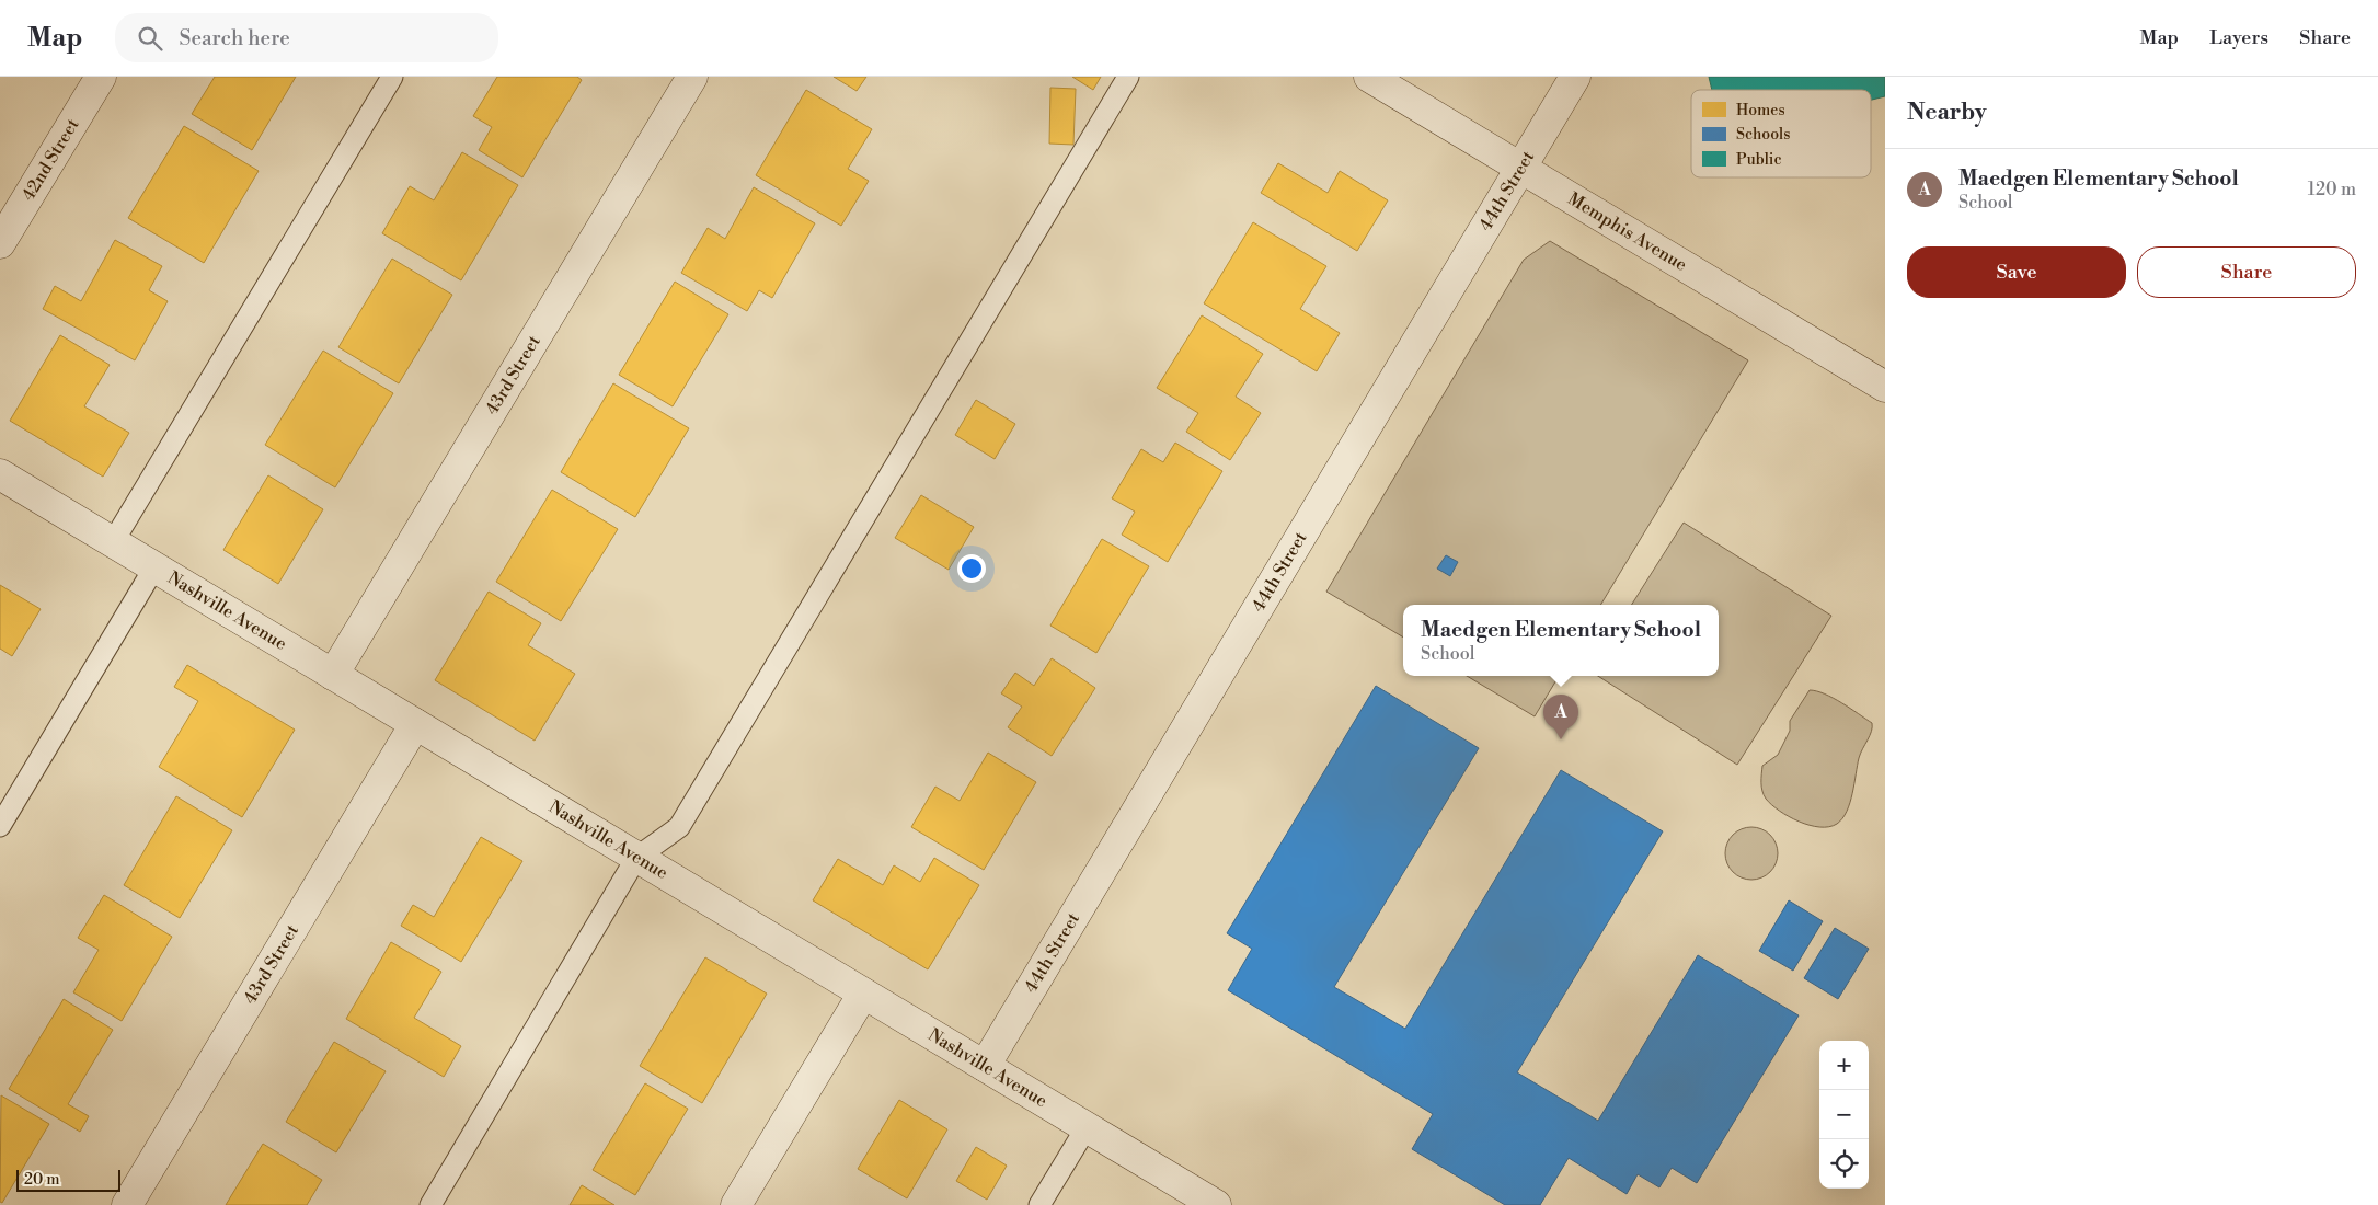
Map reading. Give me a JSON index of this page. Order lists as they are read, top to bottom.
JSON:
{
  "streets": {
    "street": [
      "42nd Street",
      "44th Street",
      "Memphis Avenue",
      "43rd Street",
      "Nashville Avenue"
    ]
  },
  "crossings": [
    ["44th Street", "Memphis Avenue"],
    ["44th Street", "Nashville Avenue"],
    ["43rd Street", "Nashville Avenue"]
  ],
  "legend": ["Homes", "Schools", "Public"],
  "scale_bar": "20 m",
  "page": {
    "header": "Map",
    "search": "Search here",
    "nav": ["Map", "Layers", "Share"],
    "heading": "Nearby",
    "list": [
      {
        "mark": "A",
        "name": "Maedgen Elementary School",
        "note": "School",
        "value": "120 m"
      }
    ],
    "buttons": ["Save", "Share"],
    "popup": ["Maedgen Elementary School", "School"],
    "pins": "A",
    "map_buttons": ["+", "−"],
    "scale": "20 m"
  }
}
